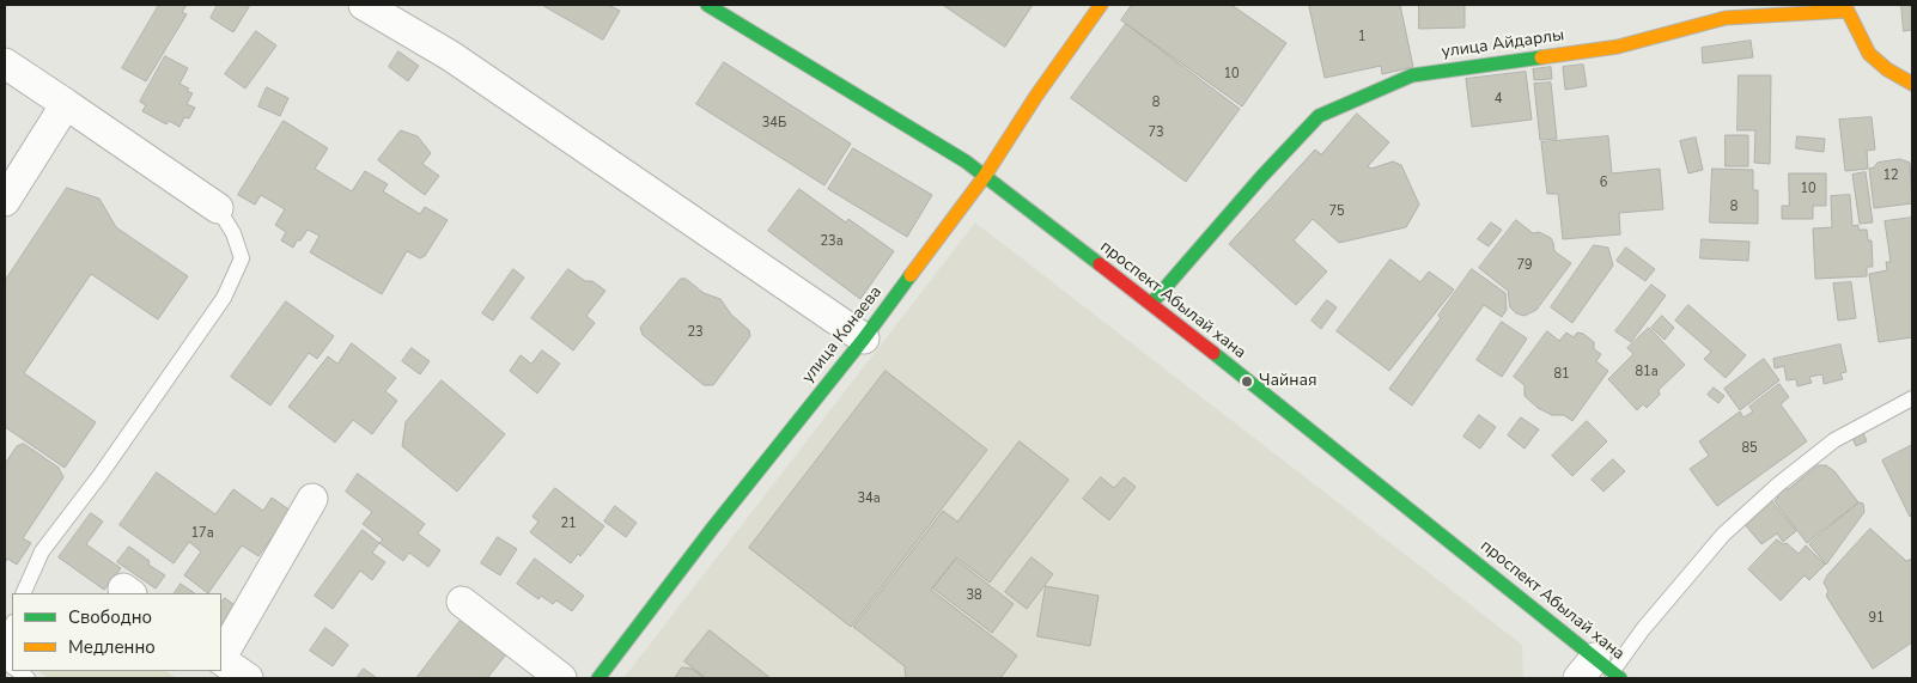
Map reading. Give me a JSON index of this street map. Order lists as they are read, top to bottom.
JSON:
{
  "streets": {
    "street": ["улица Айдарлы", "проспект Абылай хана", "улица Конаева"]
  },
  "crossings": [
    ["улица Айдарлы", "проспект Абылай хана"],
    ["проспект Абылай хана", "улица Конаева"]
  ],
  "places": ["Чайная"],
  "house_numbers": [
    "1",
    "10",
    "4",
    "8",
    "34Б",
    "73",
    "12",
    "6",
    "10",
    "8",
    "75",
    "23а",
    "79",
    "23",
    "81а",
    "81",
    "85",
    "34а",
    "21",
    "17а",
    "38",
    "91"
  ],
  "legend": ["Свободно", "Медленно"]
}
